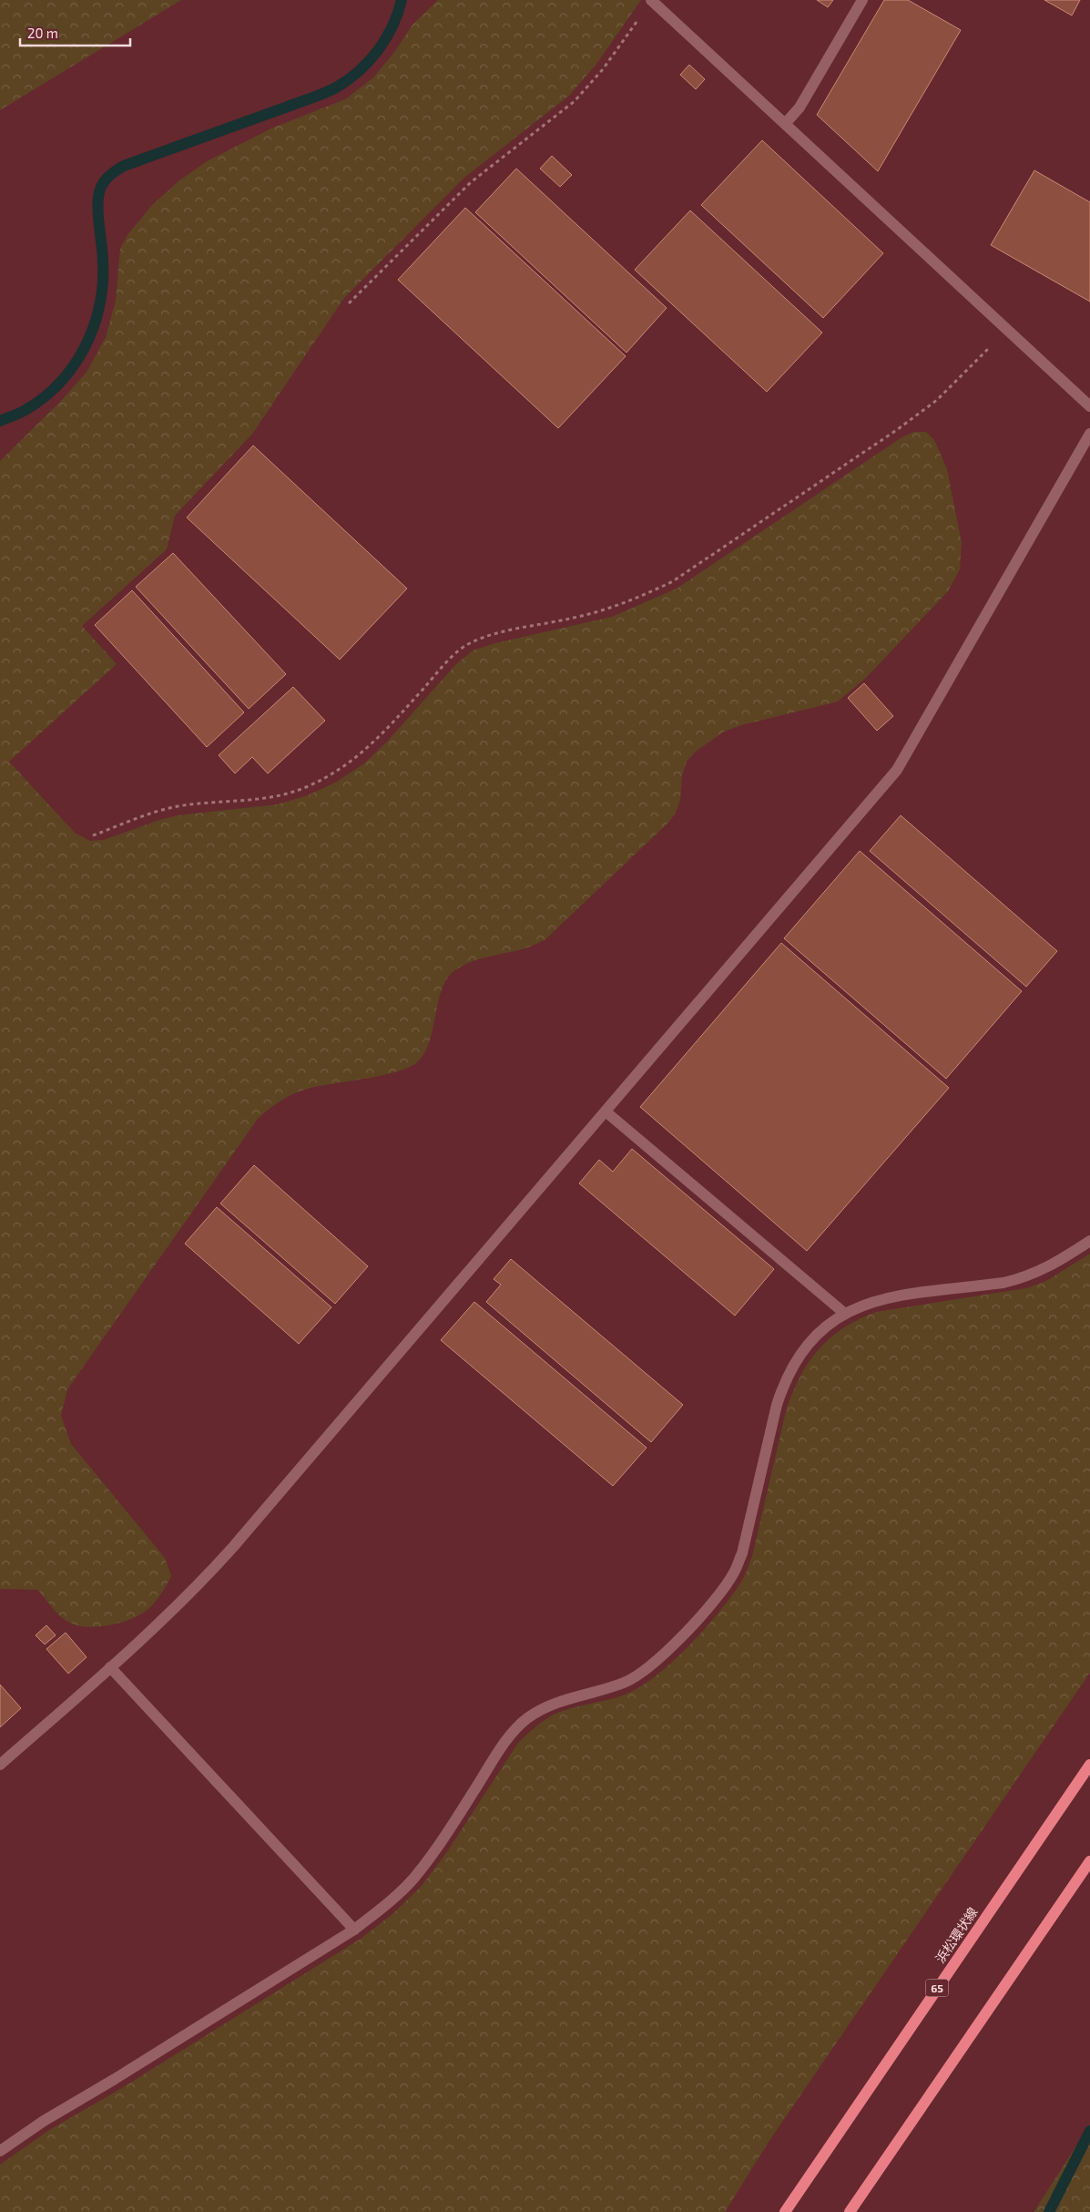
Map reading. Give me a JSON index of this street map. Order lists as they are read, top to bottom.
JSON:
{
  "streets": {
    "main road": ["浜松環状線", "65"]
  },
  "scale_bar": "20 m"
}
